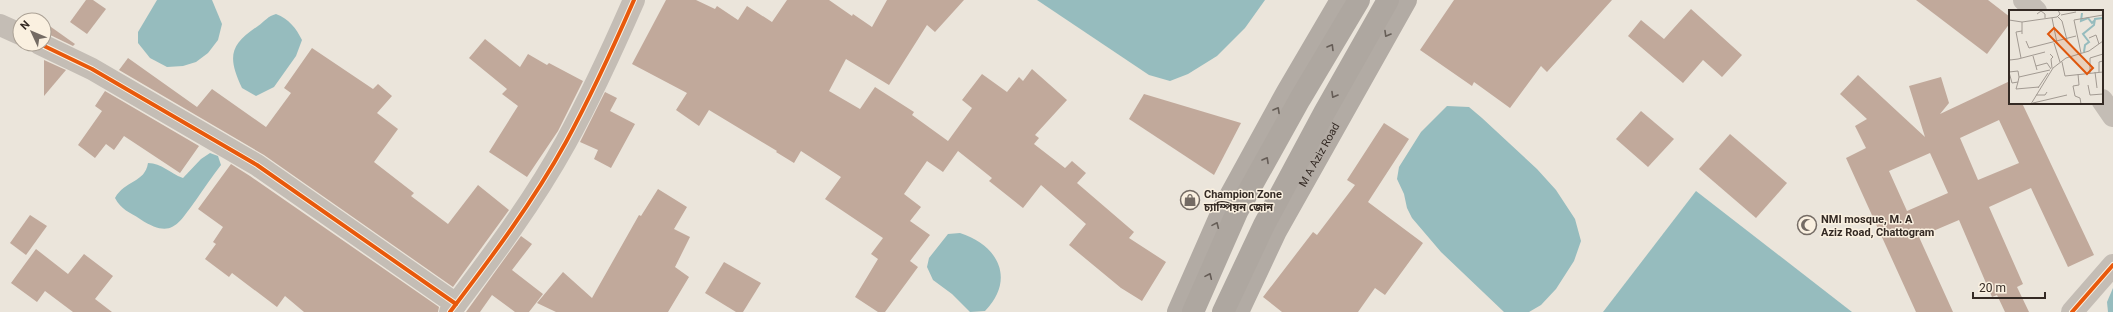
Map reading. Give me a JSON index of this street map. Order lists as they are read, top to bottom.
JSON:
{
  "streets": {
    "main road": ["M A Aziz Road"]
  },
  "places": {
    "shop": ["Champion Zone চ্যাম্পিয়ন জোন"],
    "mosque": ["NMI mosque, M. A Aziz Road, Chattogram"]
  },
  "scale_bar": "20 m",
  "north": "top left"
}
